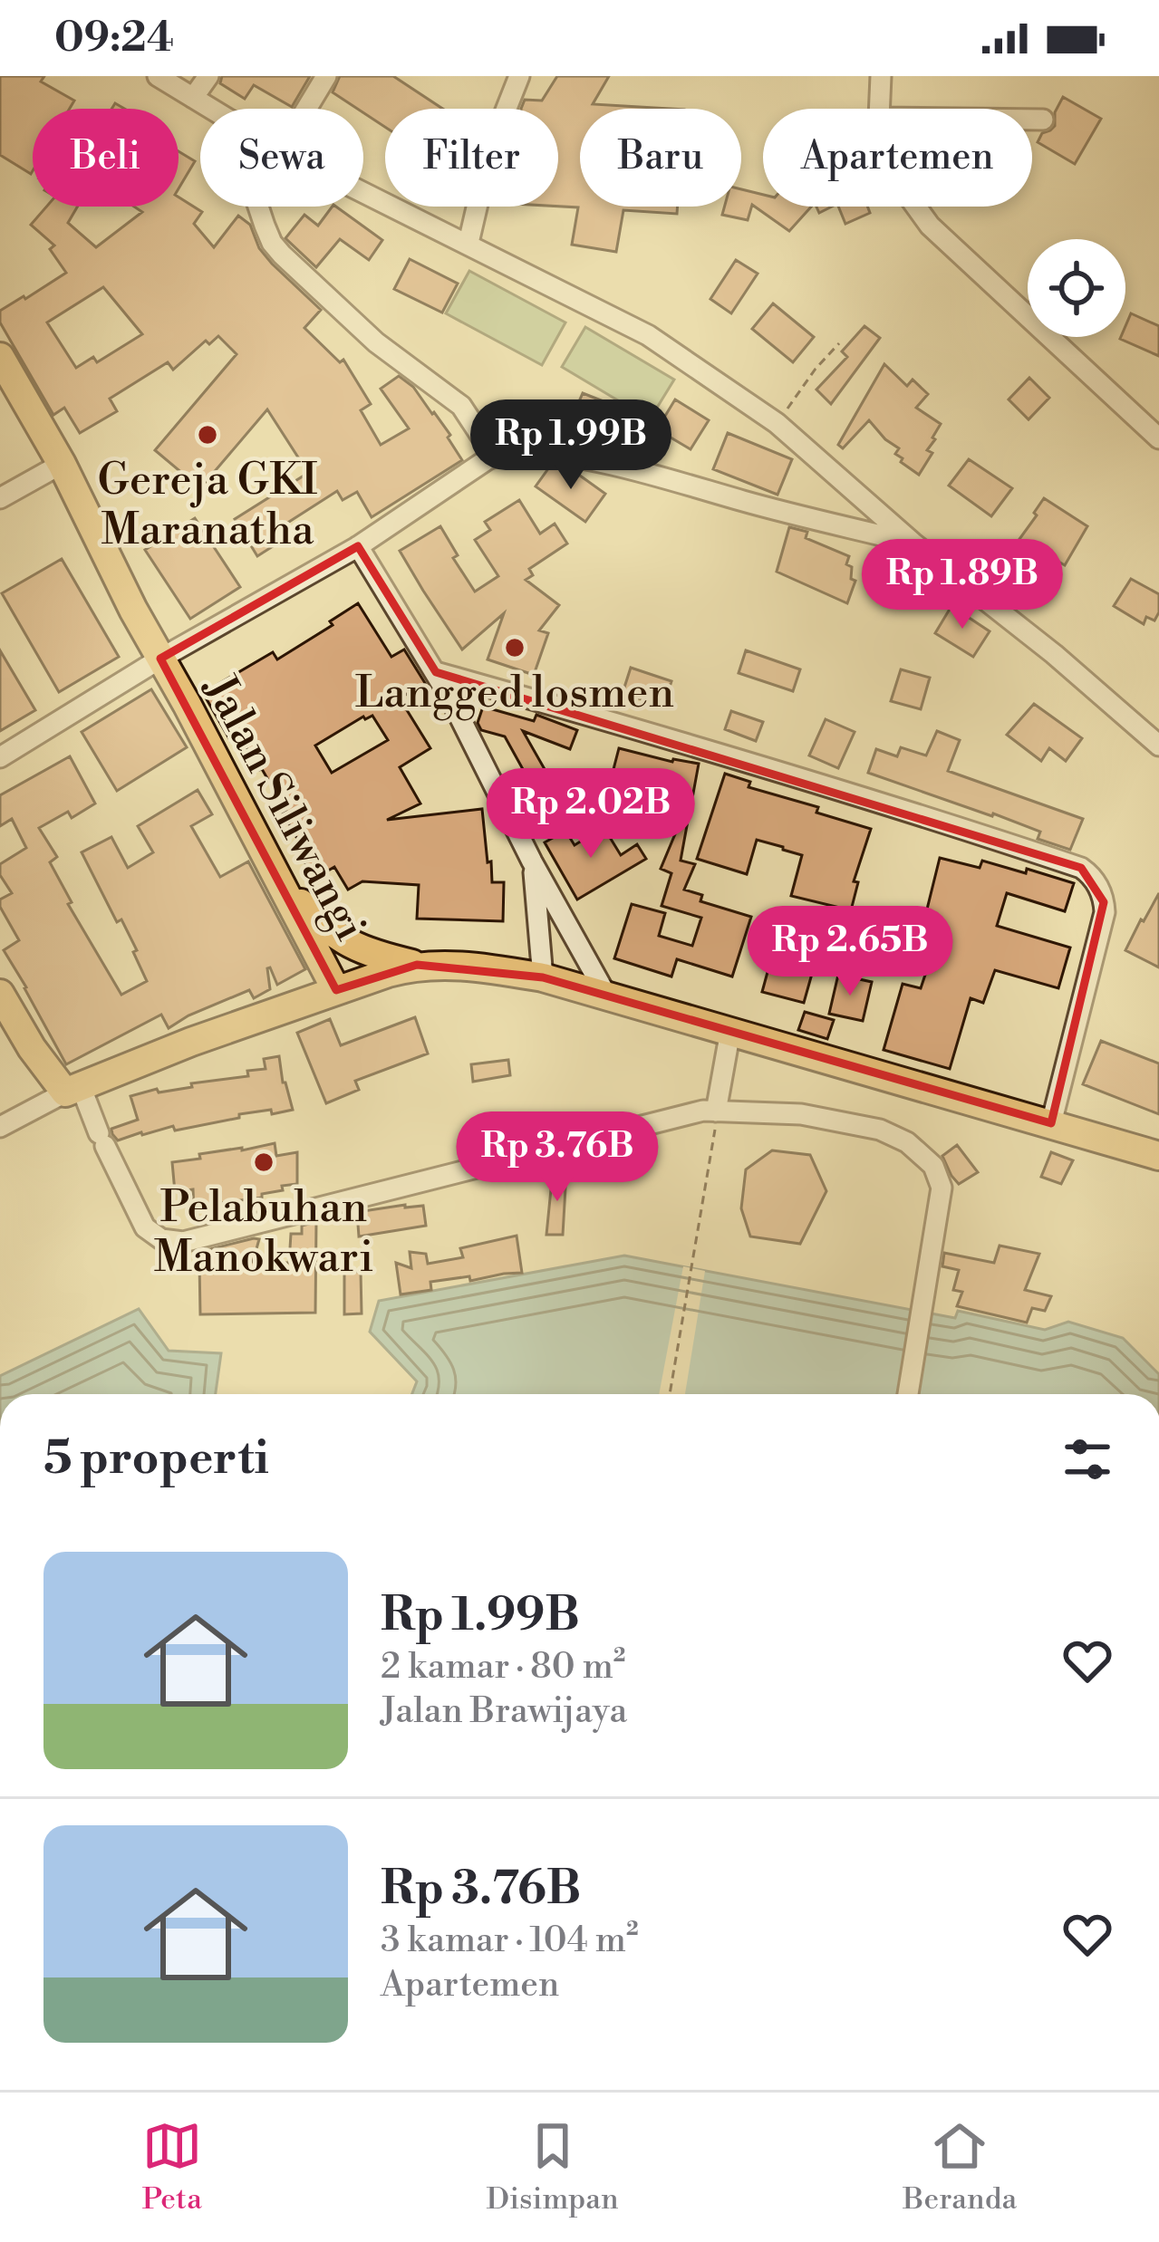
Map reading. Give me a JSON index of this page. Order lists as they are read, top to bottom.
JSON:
{
  "streets": {
    "highway": ["Jalan Siliwangi"]
  },
  "places": ["Gereja GKI Maranatha", "Langged losmen", "Pelabuhan Manokwari"],
  "page": {
    "status": "09:24",
    "chip": [
      "Beli",
      "Sewa",
      "Filter",
      "Baru",
      "Apartemen"
    ],
    "price": [
      "Rp 1.99B",
      "Rp 1.89B",
      "Rp 2.02B",
      "Rp 2.65B",
      "Rp 3.76B"
    ],
    "heading": "5 properti",
    "list": [
      {
        "name": "Rp 1.99B",
        "note": "2 kamar · 80 m² · Jalan Brawijaya"
      },
      {
        "name": "Rp 3.76B",
        "note": "3 kamar · 104 m² · Apartemen"
      }
    ],
    "tabs": ["Peta", "Disimpan", "Beranda"]
  }
}
